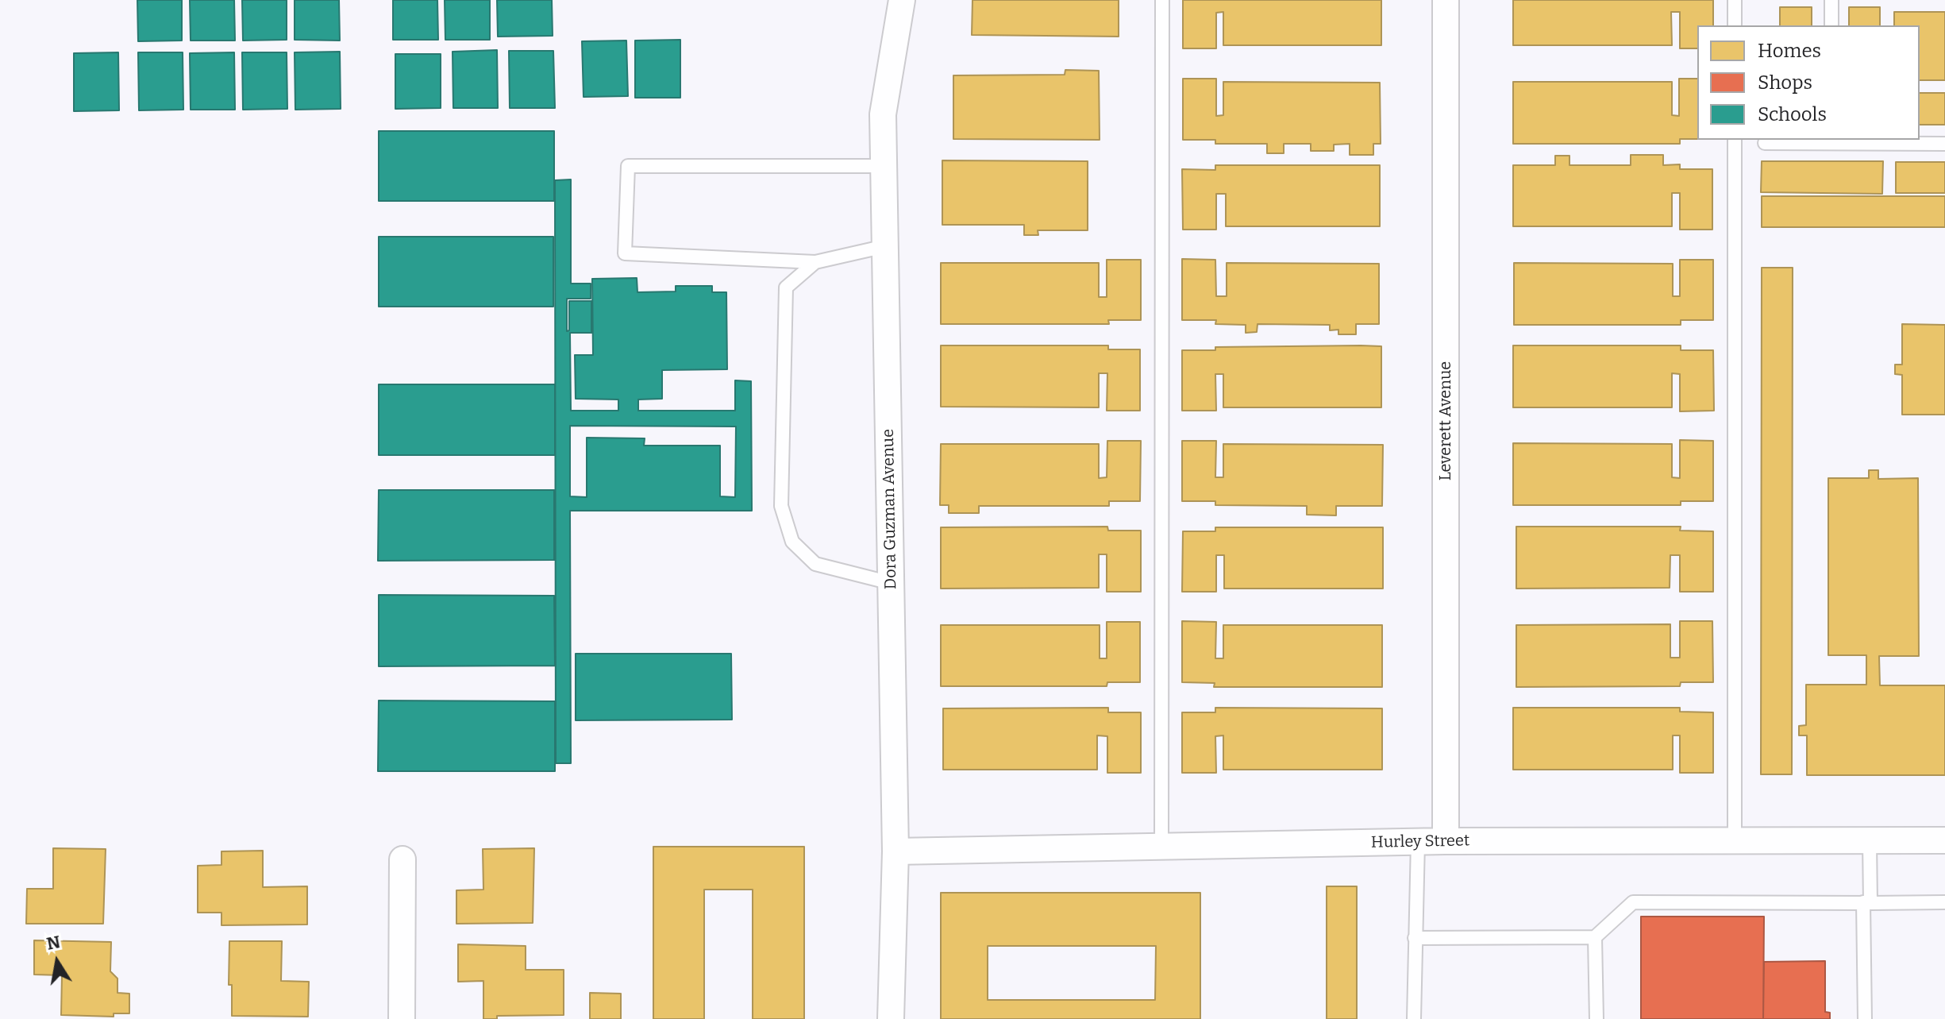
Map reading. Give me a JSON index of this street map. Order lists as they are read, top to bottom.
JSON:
{
  "streets": {
    "street": ["Leverett Avenue", "Dora Guzman Avenue", "Hurley Street"]
  },
  "crossings": [
    ["Leverett Avenue", "Hurley Street"],
    ["Dora Guzman Avenue", "Hurley Street"]
  ],
  "legend": ["Homes", "Shops", "Schools"],
  "north": "top"
}
